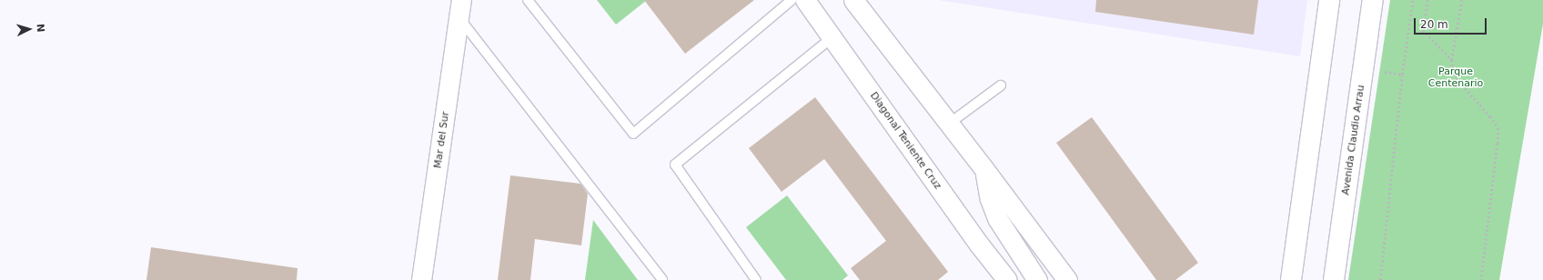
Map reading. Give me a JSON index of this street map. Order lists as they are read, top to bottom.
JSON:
{
  "streets": {
    "street": ["Mar del Sur", "Avenida Claudio Arrau", "Diagonal Teniente Cruz"]
  },
  "parks": ["Parque Centenario"],
  "scale_bar": "20 m",
  "north": "right"
}
